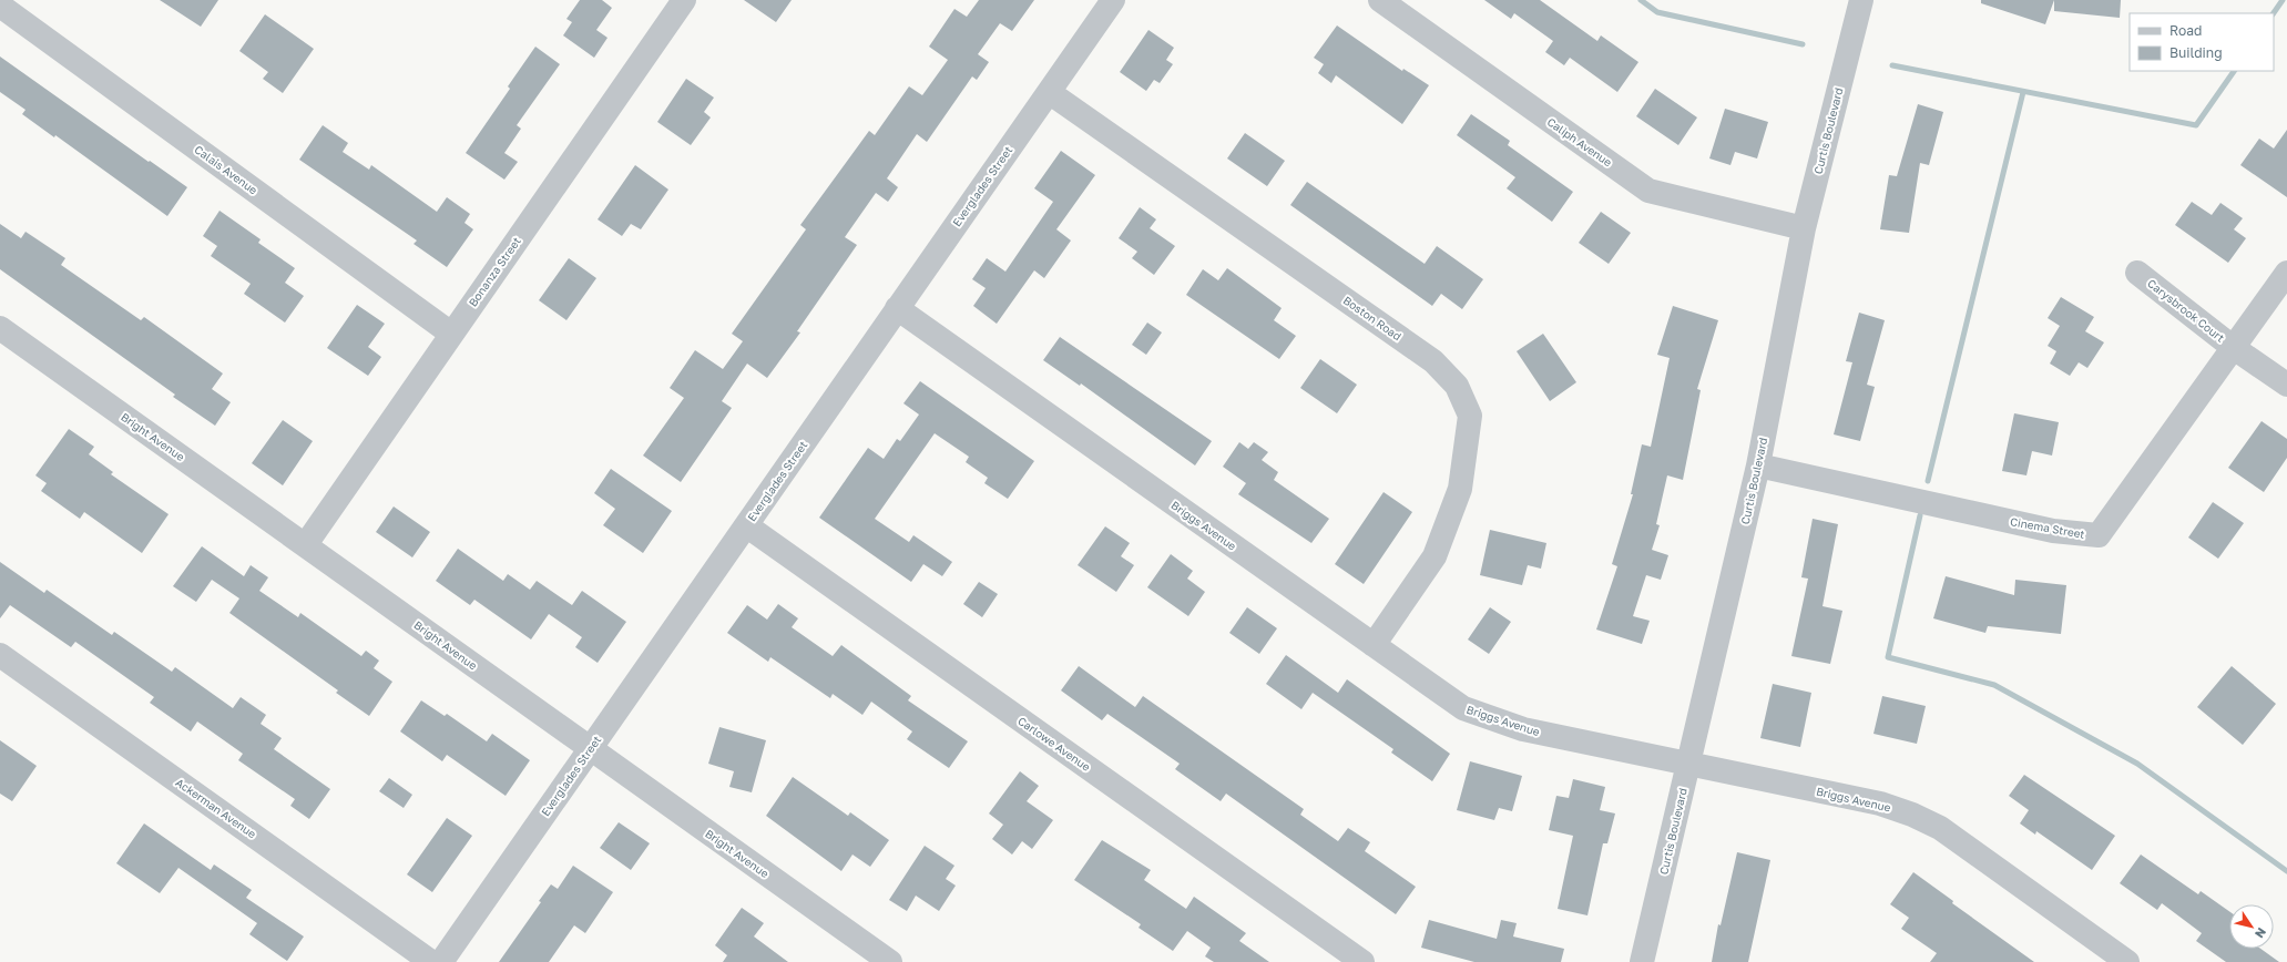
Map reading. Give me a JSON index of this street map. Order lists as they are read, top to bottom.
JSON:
{
  "streets": {
    "street": [
      "Curtis Boulevard",
      "Caliph Avenue",
      "Calais Avenue",
      "Everglades Street",
      "Bonanza Street",
      "Carysbrook Court",
      "Boston Road",
      "Bright Avenue",
      "Briggs Avenue",
      "Cinema Street",
      "Carlowe Avenue",
      "Ackerman Avenue"
    ]
  },
  "crossings": [
    ["Curtis Boulevard", "Caliph Avenue"],
    ["Curtis Boulevard", "Briggs Avenue"],
    ["Curtis Boulevard", "Cinema Street"],
    ["Calais Avenue", "Bonanza Street"],
    ["Everglades Street", "Boston Road"],
    ["Everglades Street", "Bright Avenue"],
    ["Everglades Street", "Briggs Avenue"],
    ["Everglades Street", "Carlowe Avenue"],
    ["Bonanza Street", "Bright Avenue"],
    ["Carysbrook Court", "Cinema Street"],
    ["Boston Road", "Briggs Avenue"]
  ],
  "legend": ["Road", "Building"],
  "north": "bottom right"
}
